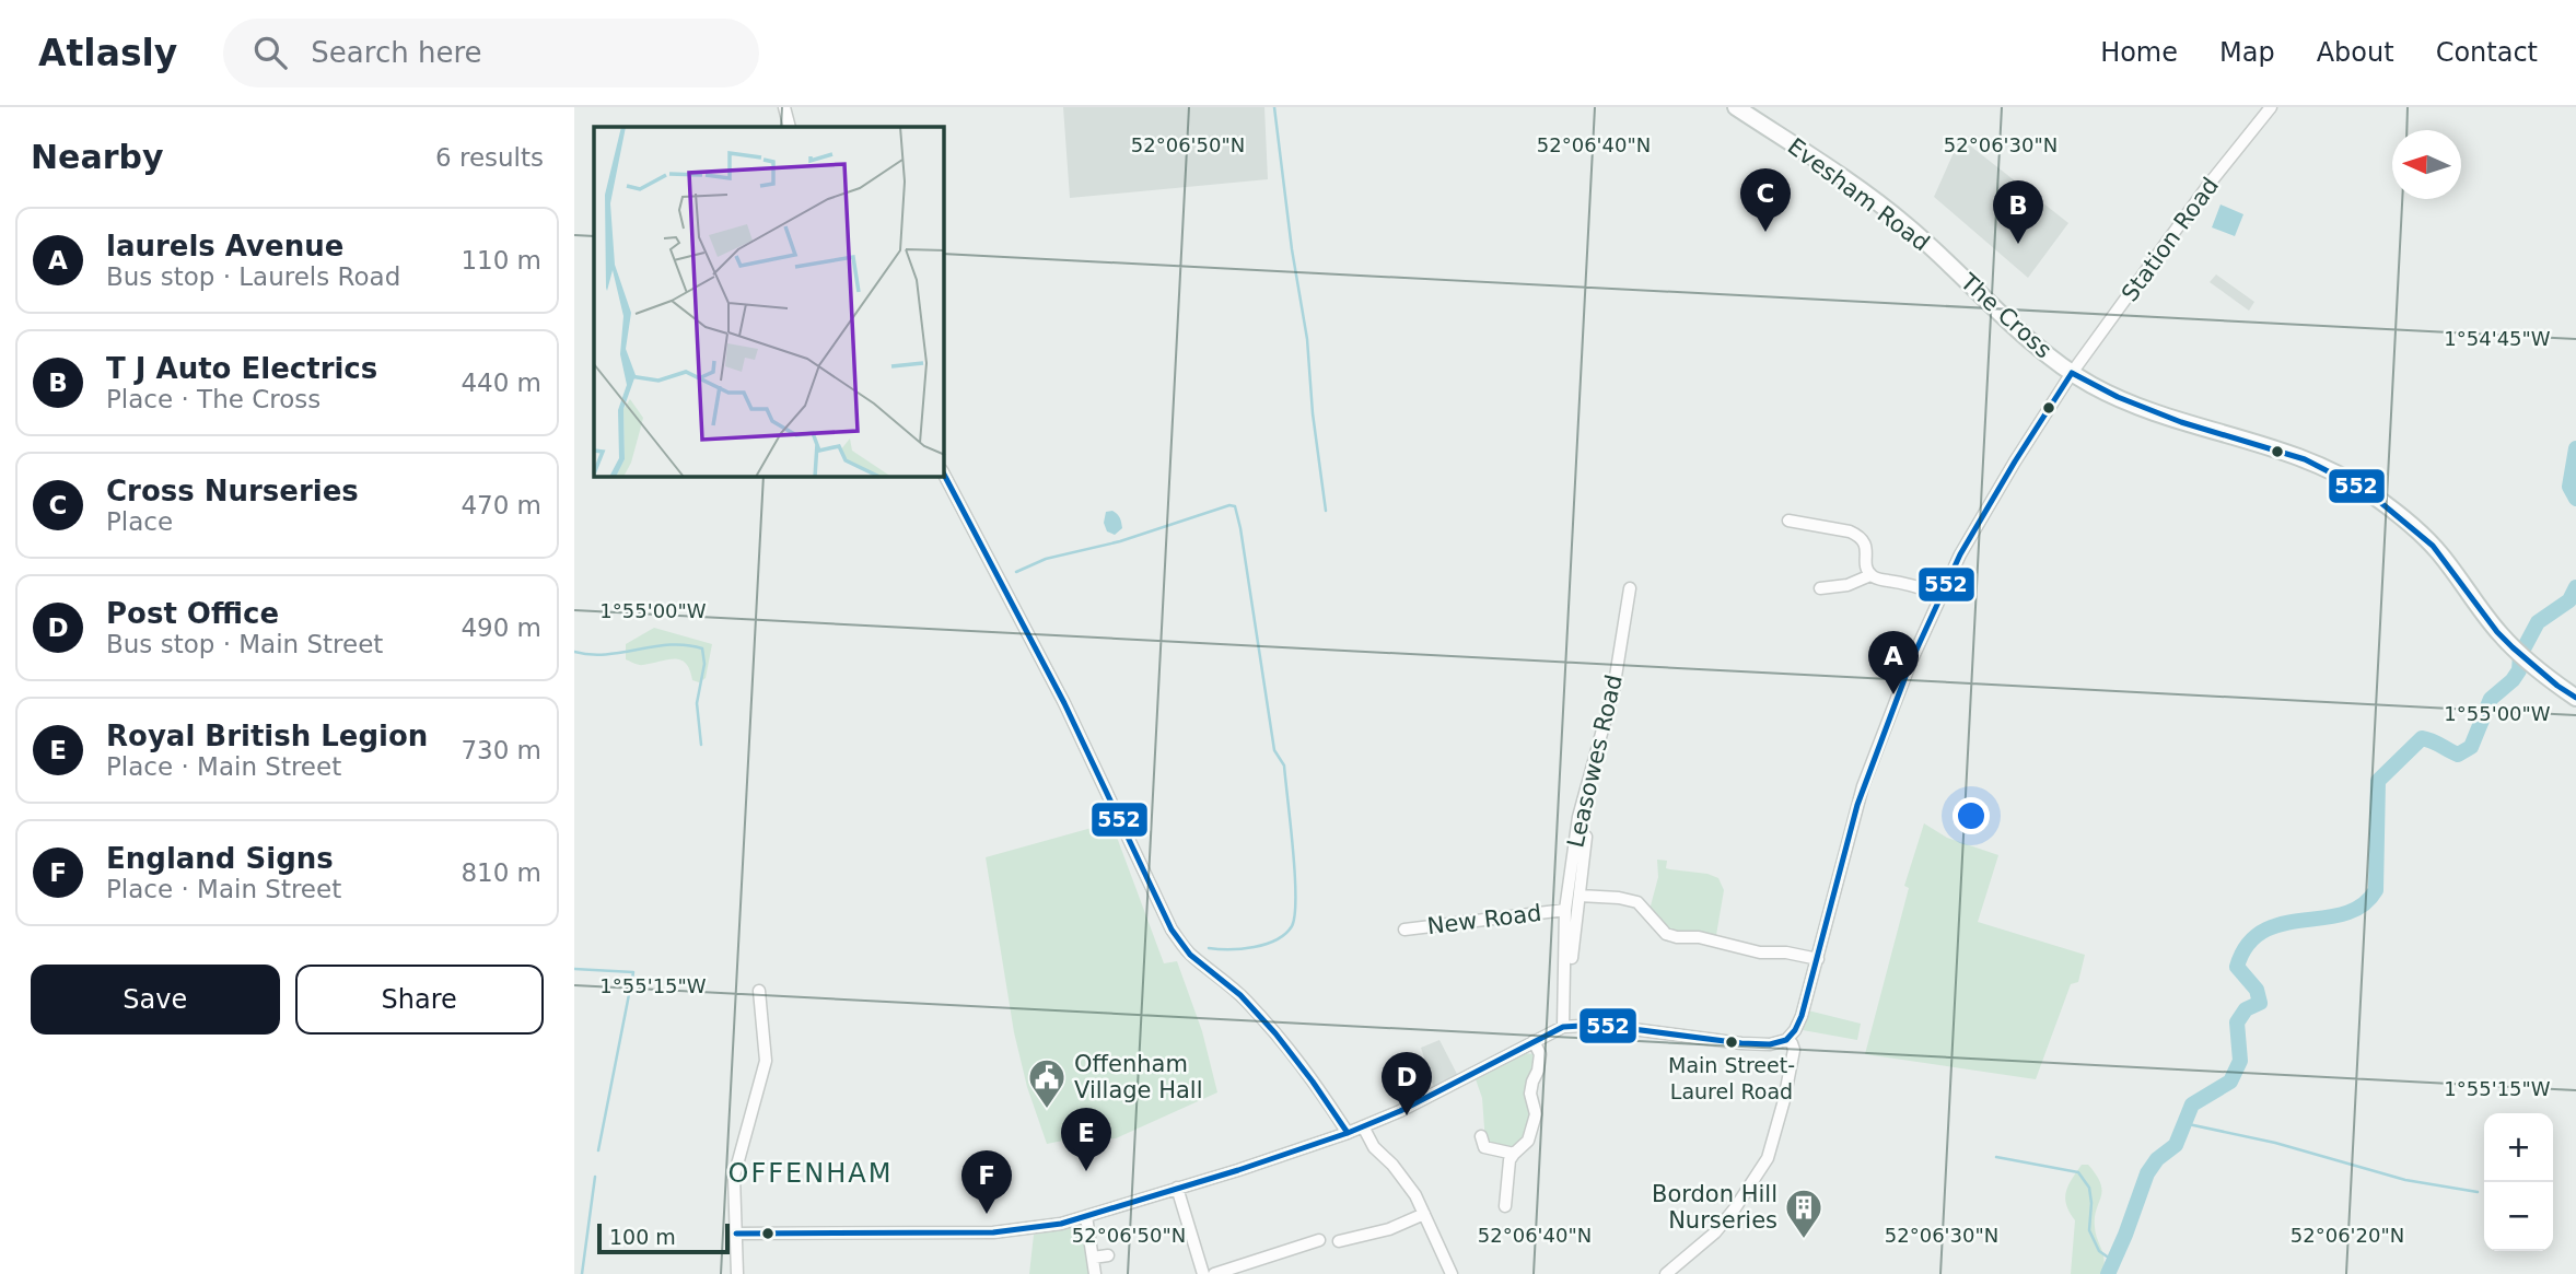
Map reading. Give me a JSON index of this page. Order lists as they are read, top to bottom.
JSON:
{
  "streets": {
    "main road": ["Evesham Road", "The Cross"],
    "street": ["Station Road", "Leasowes Road", "New Road"]
  },
  "crossings": [
    ["Evesham Road", "The Cross"],
    ["Station Road", "The Cross"],
    ["Leasowes Road", "New Road"]
  ],
  "districts": ["OFFENHAM"],
  "places": {
    "other": ["Main Street- Laurel Road"],
    "public building": ["Offenham Village Hall"],
    "building": ["Bordon Hill Nurseries"]
  },
  "lines": ["transit line 552"],
  "scale_bar": "100 m",
  "north": "left",
  "page": {
    "header": "Atlasly",
    "search": "Search here",
    "nav": [
      "Home",
      "Map",
      "About",
      "Contact"
    ],
    "heading": ["Nearby", "6 results"],
    "pins": [
      "C",
      "B",
      "A",
      "D",
      "E",
      "F"
    ],
    "list": [
      {
        "mark": "A",
        "name": "laurels Avenue",
        "note": "Bus stop · Laurels Road",
        "value": "110 m"
      },
      {
        "mark": "B",
        "name": "T J Auto Electrics",
        "note": "Place · The Cross",
        "value": "440 m"
      },
      {
        "mark": "C",
        "name": "Cross Nurseries",
        "note": "Place",
        "value": "470 m"
      },
      {
        "mark": "D",
        "name": "Post Office",
        "note": "Bus stop · Main Street",
        "value": "490 m"
      },
      {
        "mark": "E",
        "name": "Royal British Legion",
        "note": "Place · Main Street",
        "value": "730 m"
      },
      {
        "mark": "F",
        "name": "England Signs",
        "note": "Place · Main Street",
        "value": "810 m"
      }
    ],
    "buttons": ["Save", "Share"],
    "map_buttons": ["+", "−"],
    "scale": "100 m"
  },
  "coordinates": [
    "52°06'50\"N",
    "52°06'40\"N",
    "52°06'30\"N",
    "1°54'45\"W",
    "1°55'00\"W",
    "1°55'15\"W",
    "52°06'20\"N"
  ]
}
